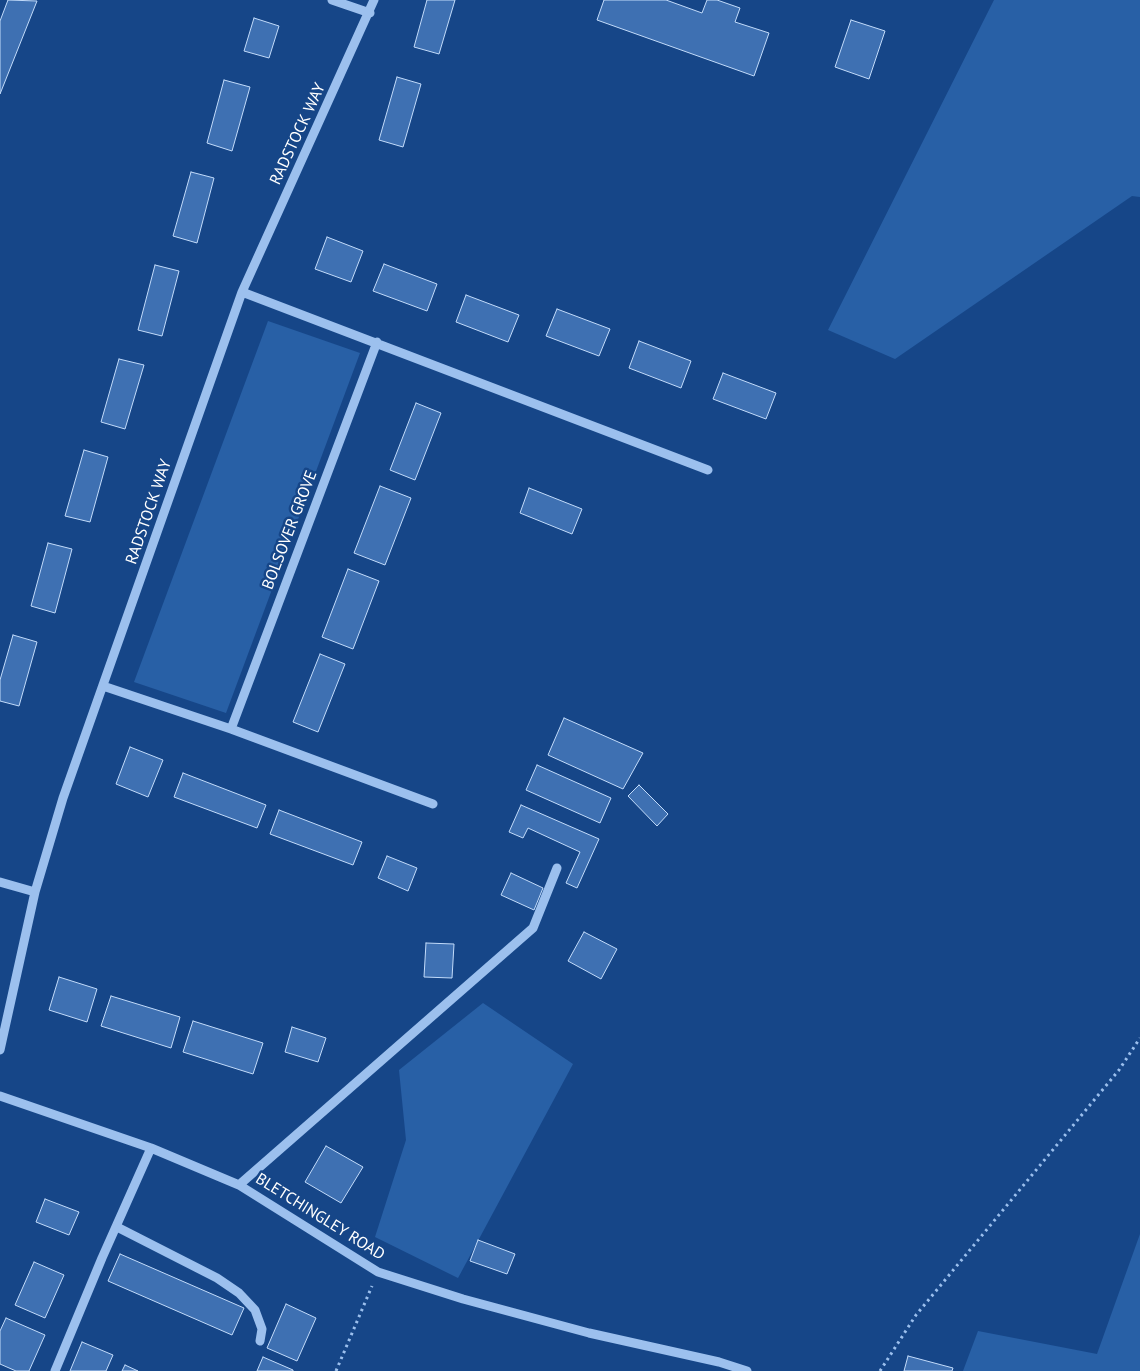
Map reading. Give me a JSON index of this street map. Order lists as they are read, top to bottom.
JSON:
{
  "streets": {
    "street": ["RADSTOCK WAY", "BOLSOVER GROVE", "BLETCHINGLEY ROAD"]
  }
}
